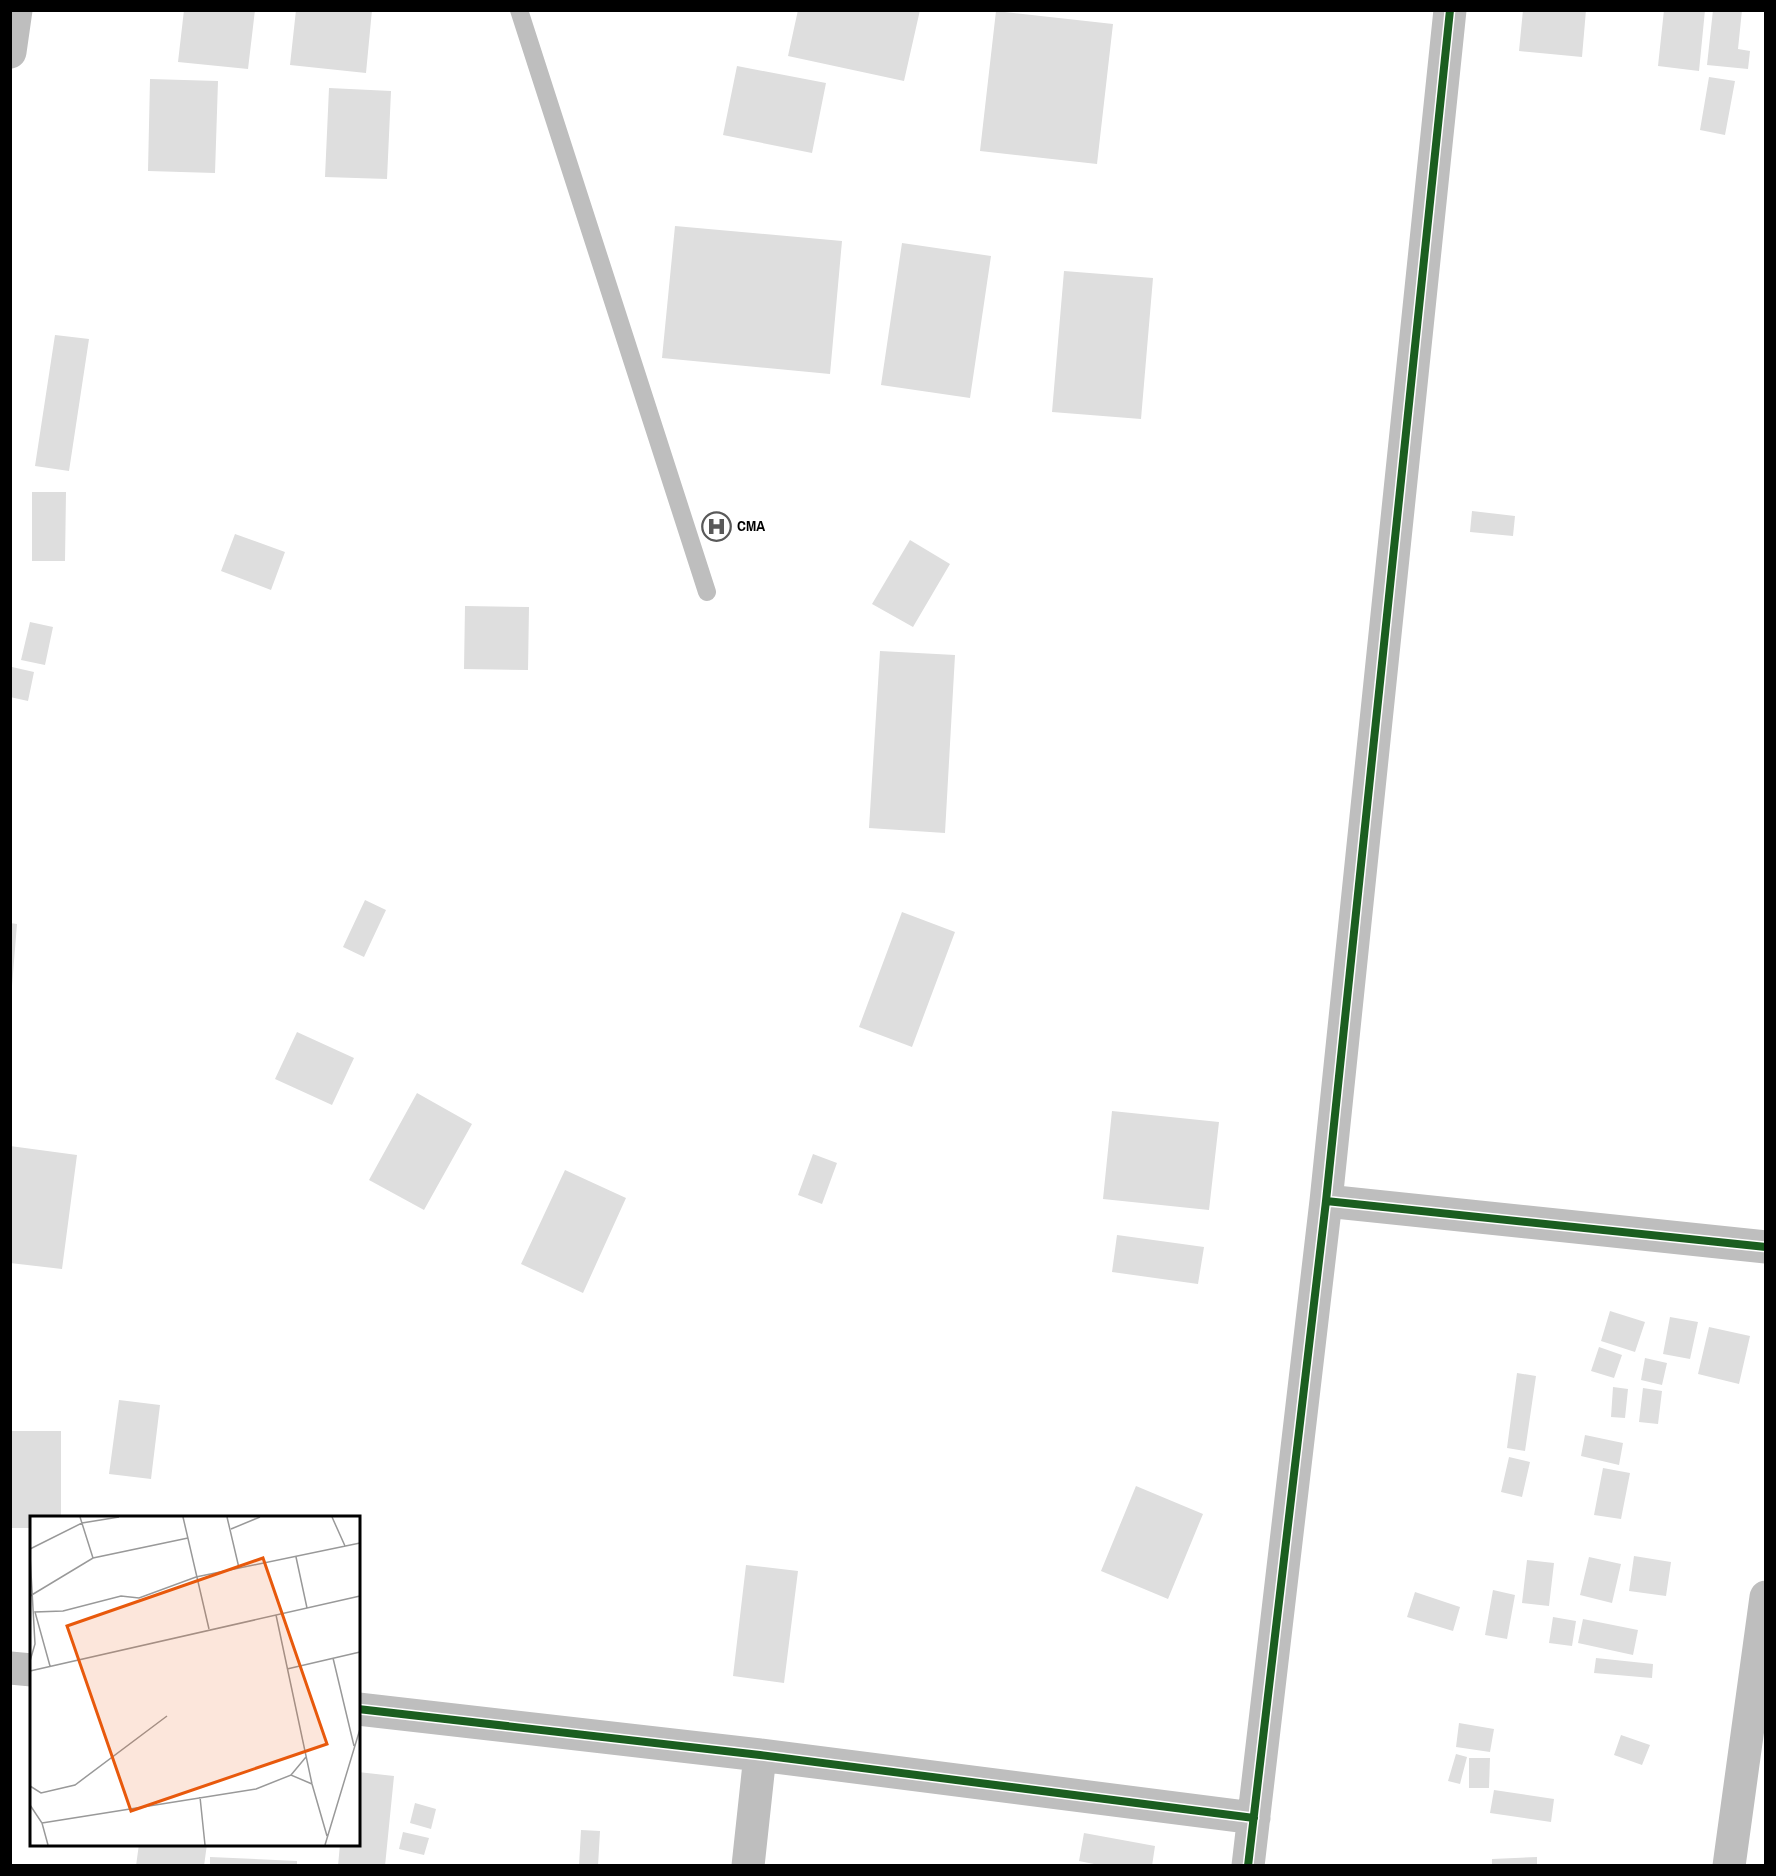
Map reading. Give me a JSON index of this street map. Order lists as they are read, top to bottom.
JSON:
{
  "places": {
    "hospital": ["CMA"]
  }
}
